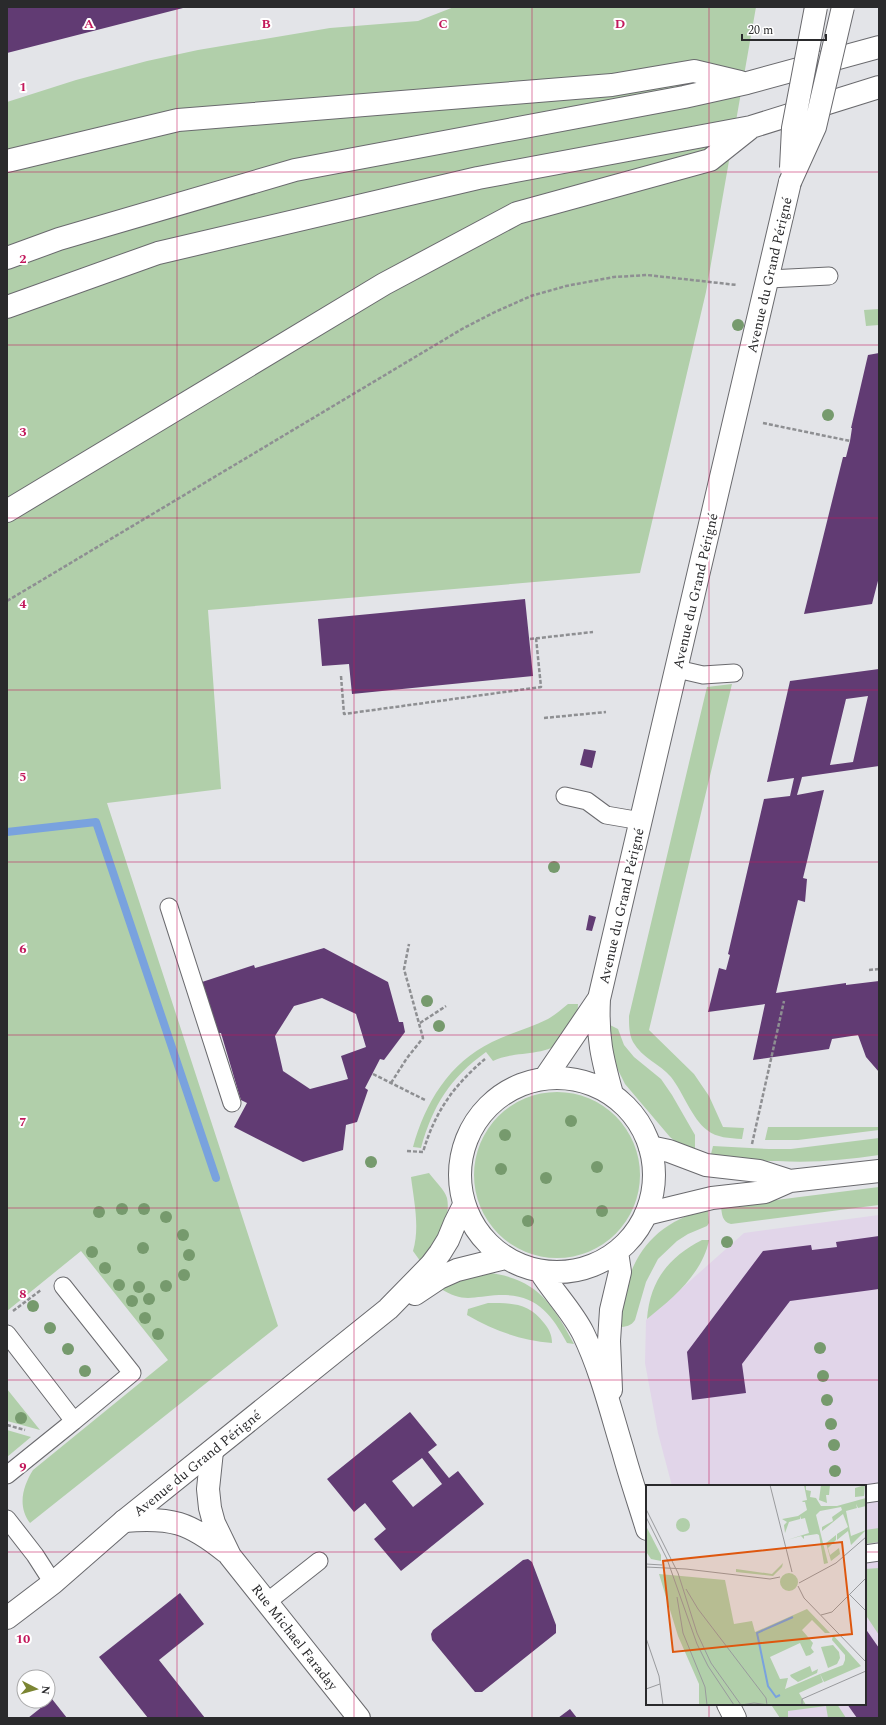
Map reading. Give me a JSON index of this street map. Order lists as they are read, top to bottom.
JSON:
{
  "streets": {
    "main road": ["Avenue du Grand Périgné", "Rue Michael Faraday"]
  },
  "crossings": [
    ["Avenue du Grand Périgné", "Rue Michael Faraday"]
  ],
  "scale_bar": "20 m",
  "north": "right",
  "grid": {
    "columns": [
      "A",
      "B",
      "C",
      "D"
    ],
    "rows": [
      "1",
      "2",
      "3",
      "4",
      "5",
      "6",
      "7",
      "8",
      "9",
      "10"
    ]
  }
}
